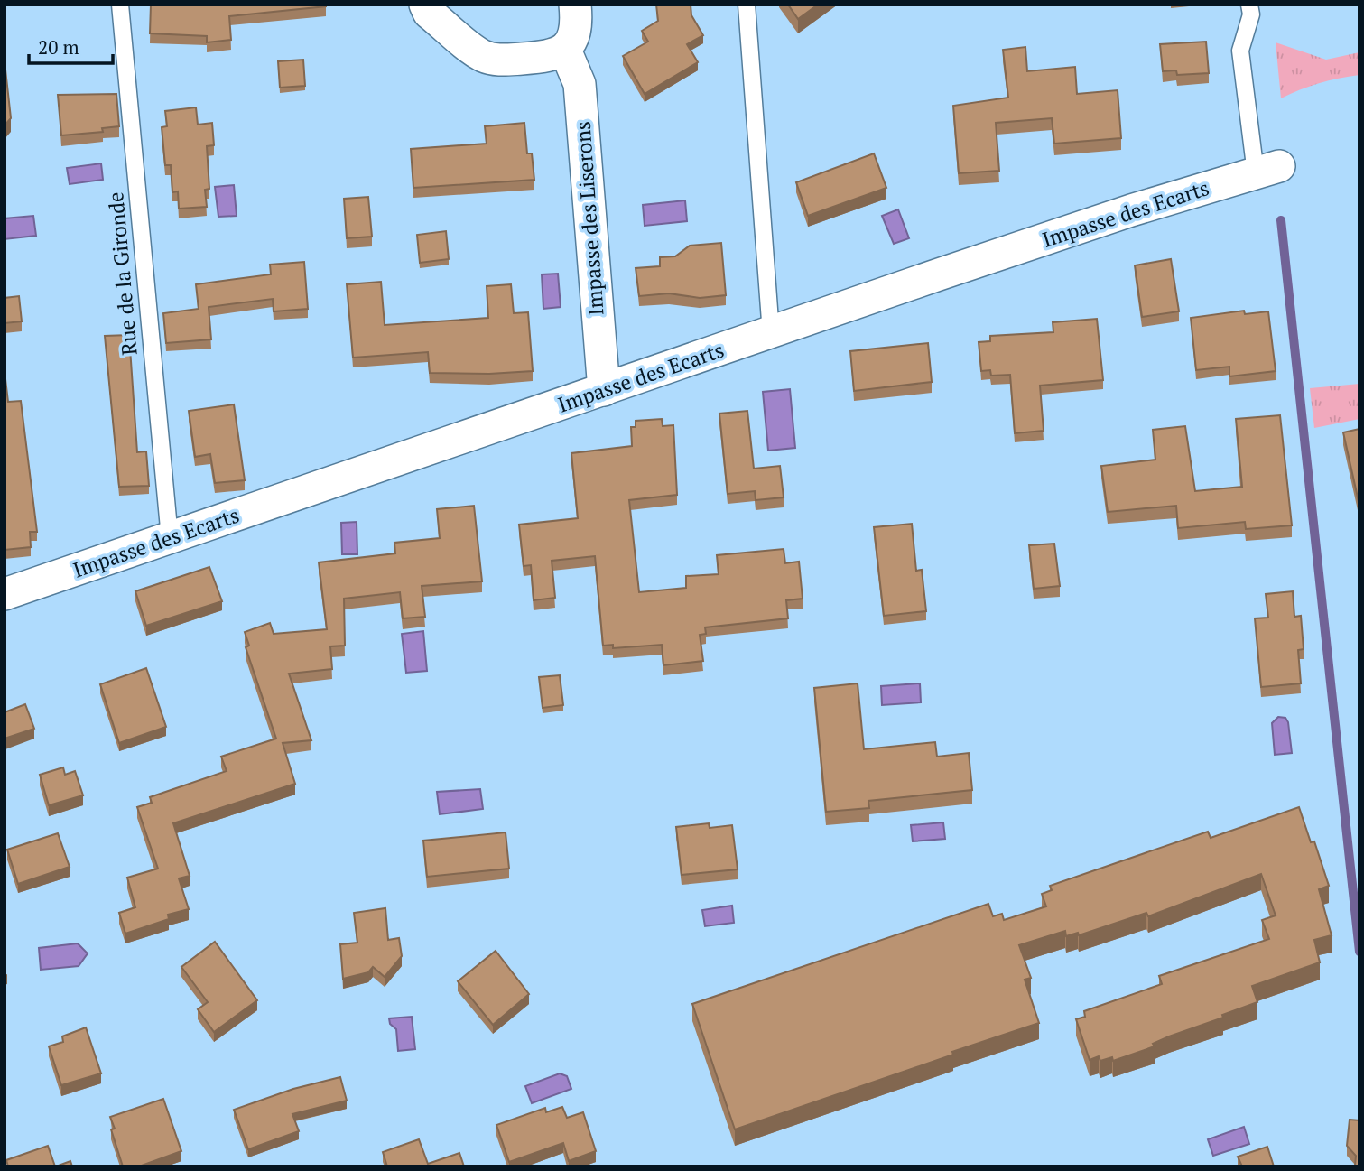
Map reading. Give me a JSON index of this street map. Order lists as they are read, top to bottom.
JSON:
{
  "streets": {
    "street": ["Impasse des Ecarts", "Impasse des Liserons"],
    "lane": ["Rue de la Gironde"]
  },
  "crossings": [
    ["Impasse des Ecarts", "Impasse des Liserons"],
    ["Impasse des Ecarts", "Rue de la Gironde"]
  ],
  "scale_bar": "20 m"
}
